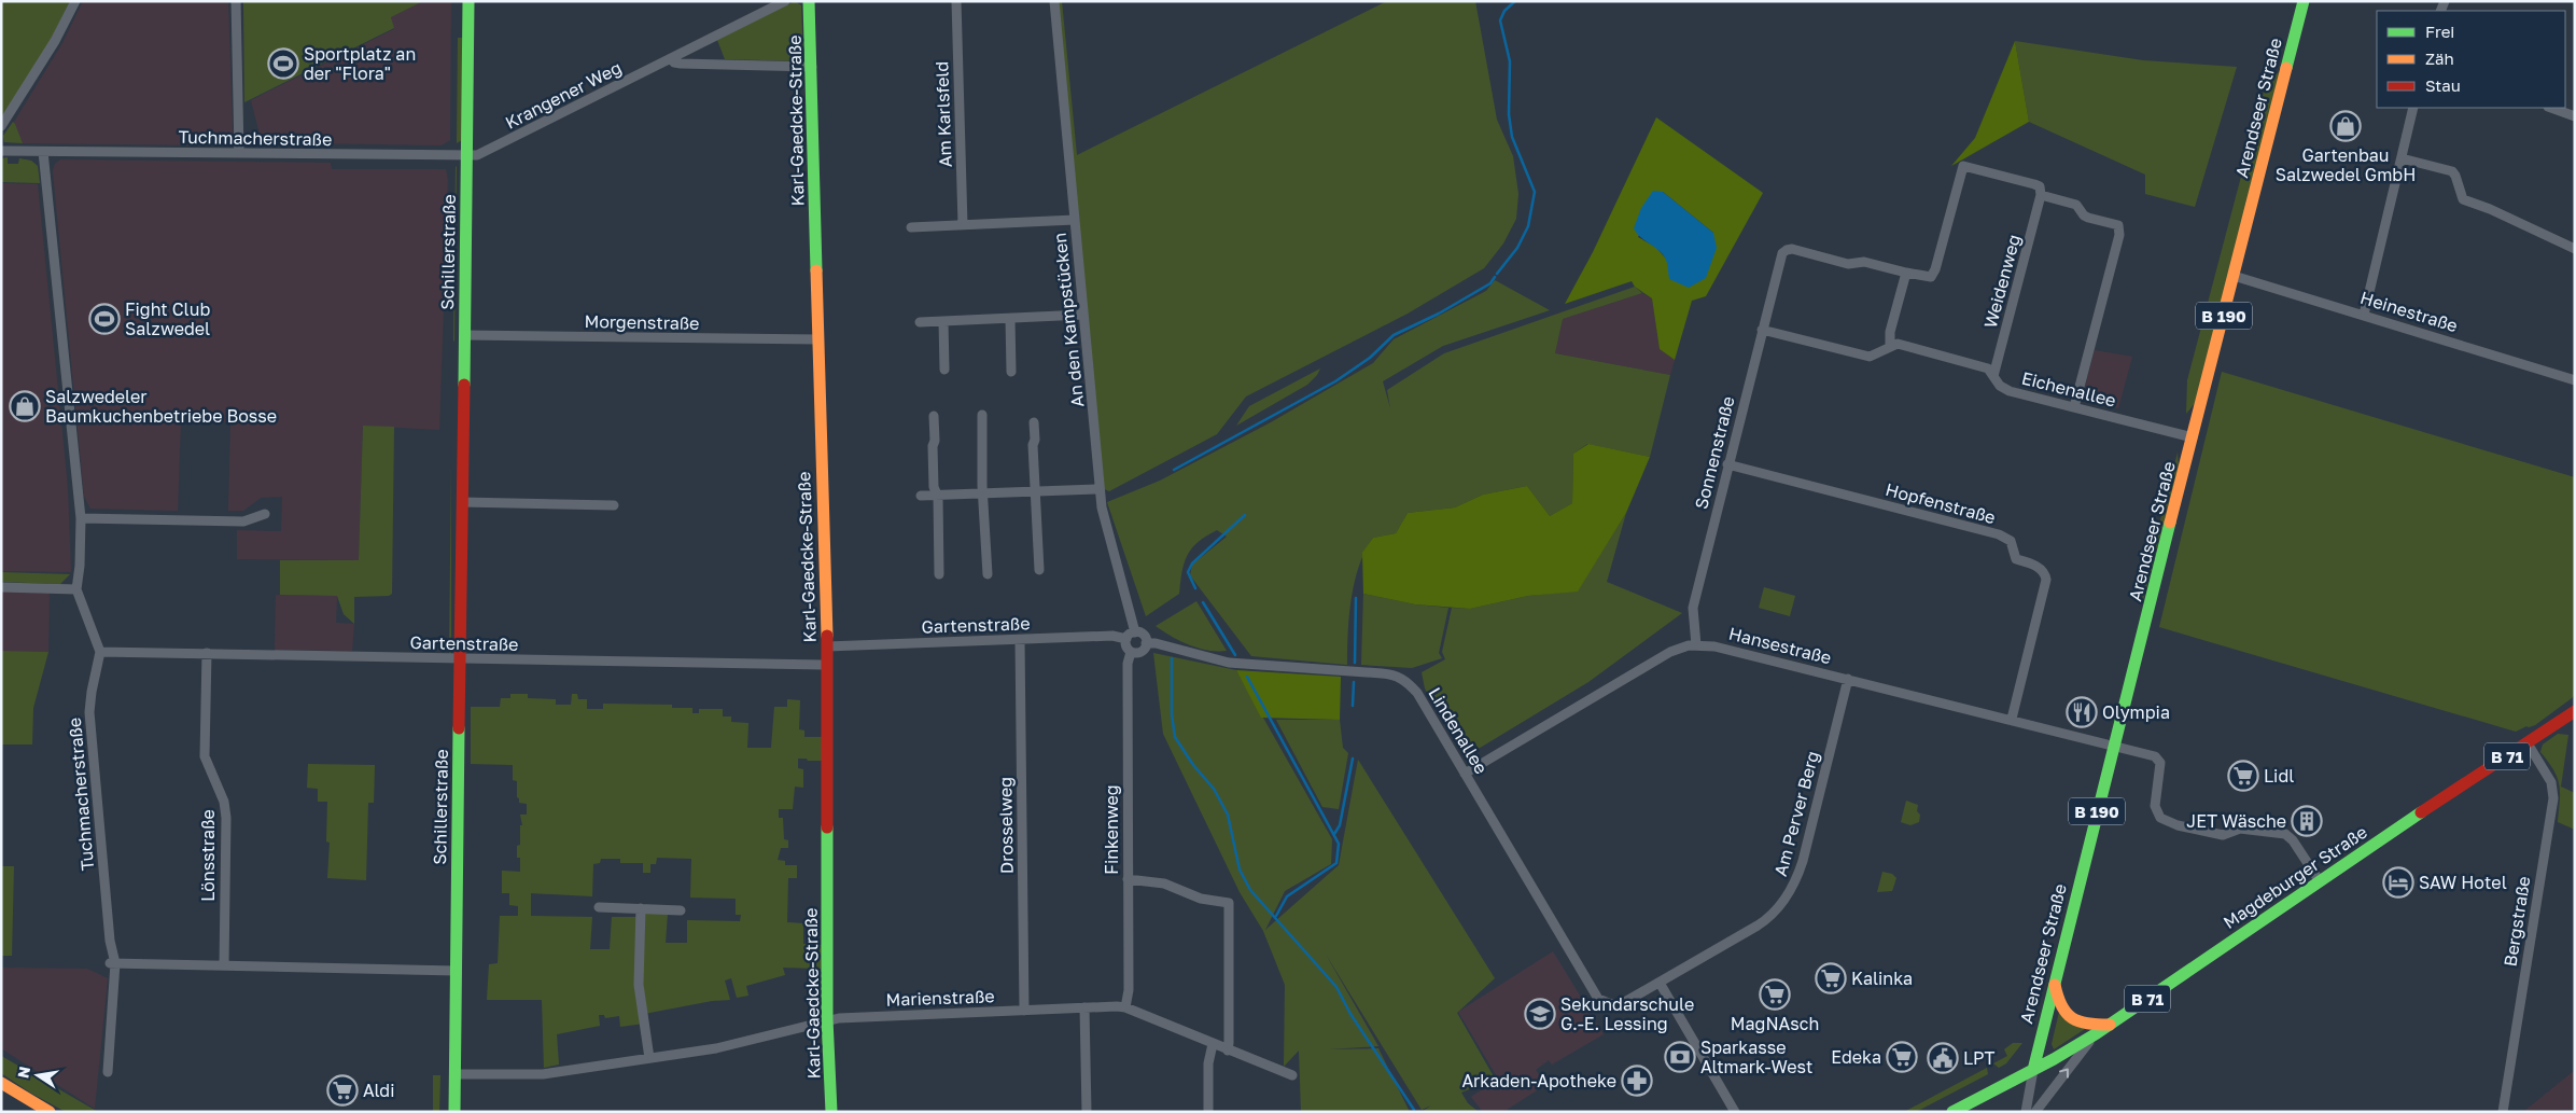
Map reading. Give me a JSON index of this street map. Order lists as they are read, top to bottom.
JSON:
{
  "streets": {
    "street": [
      "Krangener Weg",
      "Arendseer Straße",
      "Am Karlsfeld",
      "Karl-Gaedcke-Straße",
      "Tuchmacherstraße",
      "Schillerstraße",
      "Weidenweg",
      "Heinestraße",
      "B 190",
      "An den Kampstücken",
      "Morgenstraße",
      "Eichenallee",
      "Sonnenstraße",
      "Hopfenstraße",
      "Gartenstraße",
      "Hansestraße",
      "Lindenallee",
      "B 71",
      "Am Perver Berg",
      "Drosselweg",
      "Finkenweg",
      "Lönsstraße",
      "Magdeburger Straße",
      "Bergstraße",
      "Marienstraße"
    ]
  },
  "crossings": [
    ["Krangener Weg", "Tuchmacherstraße"],
    ["Krangener Weg", "Schillerstraße"],
    ["Arendseer Straße", "Heinestraße"],
    ["Arendseer Straße", "Eichenallee"],
    ["Arendseer Straße", "Hansestraße"],
    ["Arendseer Straße", "B 71"],
    ["Arendseer Straße", "Magdeburger Straße"],
    ["Karl-Gaedcke-Straße", "Morgenstraße"],
    ["Karl-Gaedcke-Straße", "Gartenstraße"],
    ["Karl-Gaedcke-Straße", "Marienstraße"],
    ["Tuchmacherstraße", "Schillerstraße"],
    ["Tuchmacherstraße", "Gartenstraße"],
    ["Schillerstraße", "Morgenstraße"],
    ["Schillerstraße", "Gartenstraße"],
    ["Schillerstraße", "Marienstraße"],
    ["Weidenweg", "Eichenallee"],
    ["An den Kampstücken", "Gartenstraße"],
    ["An den Kampstücken", "Lindenallee"],
    ["An den Kampstücken", "Finkenweg"],
    ["Sonnenstraße", "Hopfenstraße"],
    ["Sonnenstraße", "Hansestraße"],
    ["Hopfenstraße", "Hansestraße"],
    ["Gartenstraße", "Lindenallee"],
    ["Gartenstraße", "Drosselweg"],
    ["Gartenstraße", "Finkenweg"],
    ["Gartenstraße", "Lönsstraße"],
    ["Hansestraße", "Lindenallee"],
    ["Hansestraße", "Am Perver Berg"],
    ["Hansestraße", "Magdeburger Straße"],
    ["Lindenallee", "Am Perver Berg"],
    ["Lindenallee", "Finkenweg"],
    ["B 71", "Magdeburger Straße"],
    ["Drosselweg", "Marienstraße"],
    ["Finkenweg", "Marienstraße"],
    ["Magdeburger Straße", "Bergstraße"]
  ],
  "places": {
    "sports": ["Sportplatz an der \"Flora\"", "Fight Club Salzwedel"],
    "shop": ["Gartenbau Salzwedel GmbH", "Salzwedeler Baumkuchenbetriebe Bosse"],
    "restaurant": ["Olympia"],
    "supermarket": [
      "Lidl",
      "Kalinka",
      "MagNAsch",
      "Edeka",
      "Aldi"
    ],
    "building": ["JET Wäsche"],
    "hotel": ["SAW Hotel"],
    "school or university": ["Sekundarschule G.-E. Lessing"],
    "bank": ["Sparkasse Altmark-West"],
    "public building": ["LPT"],
    "pharmacy": ["Arkaden-Apotheke"]
  },
  "legend": ["Frei", "Zäh", "Stau"],
  "north": "left"
}
